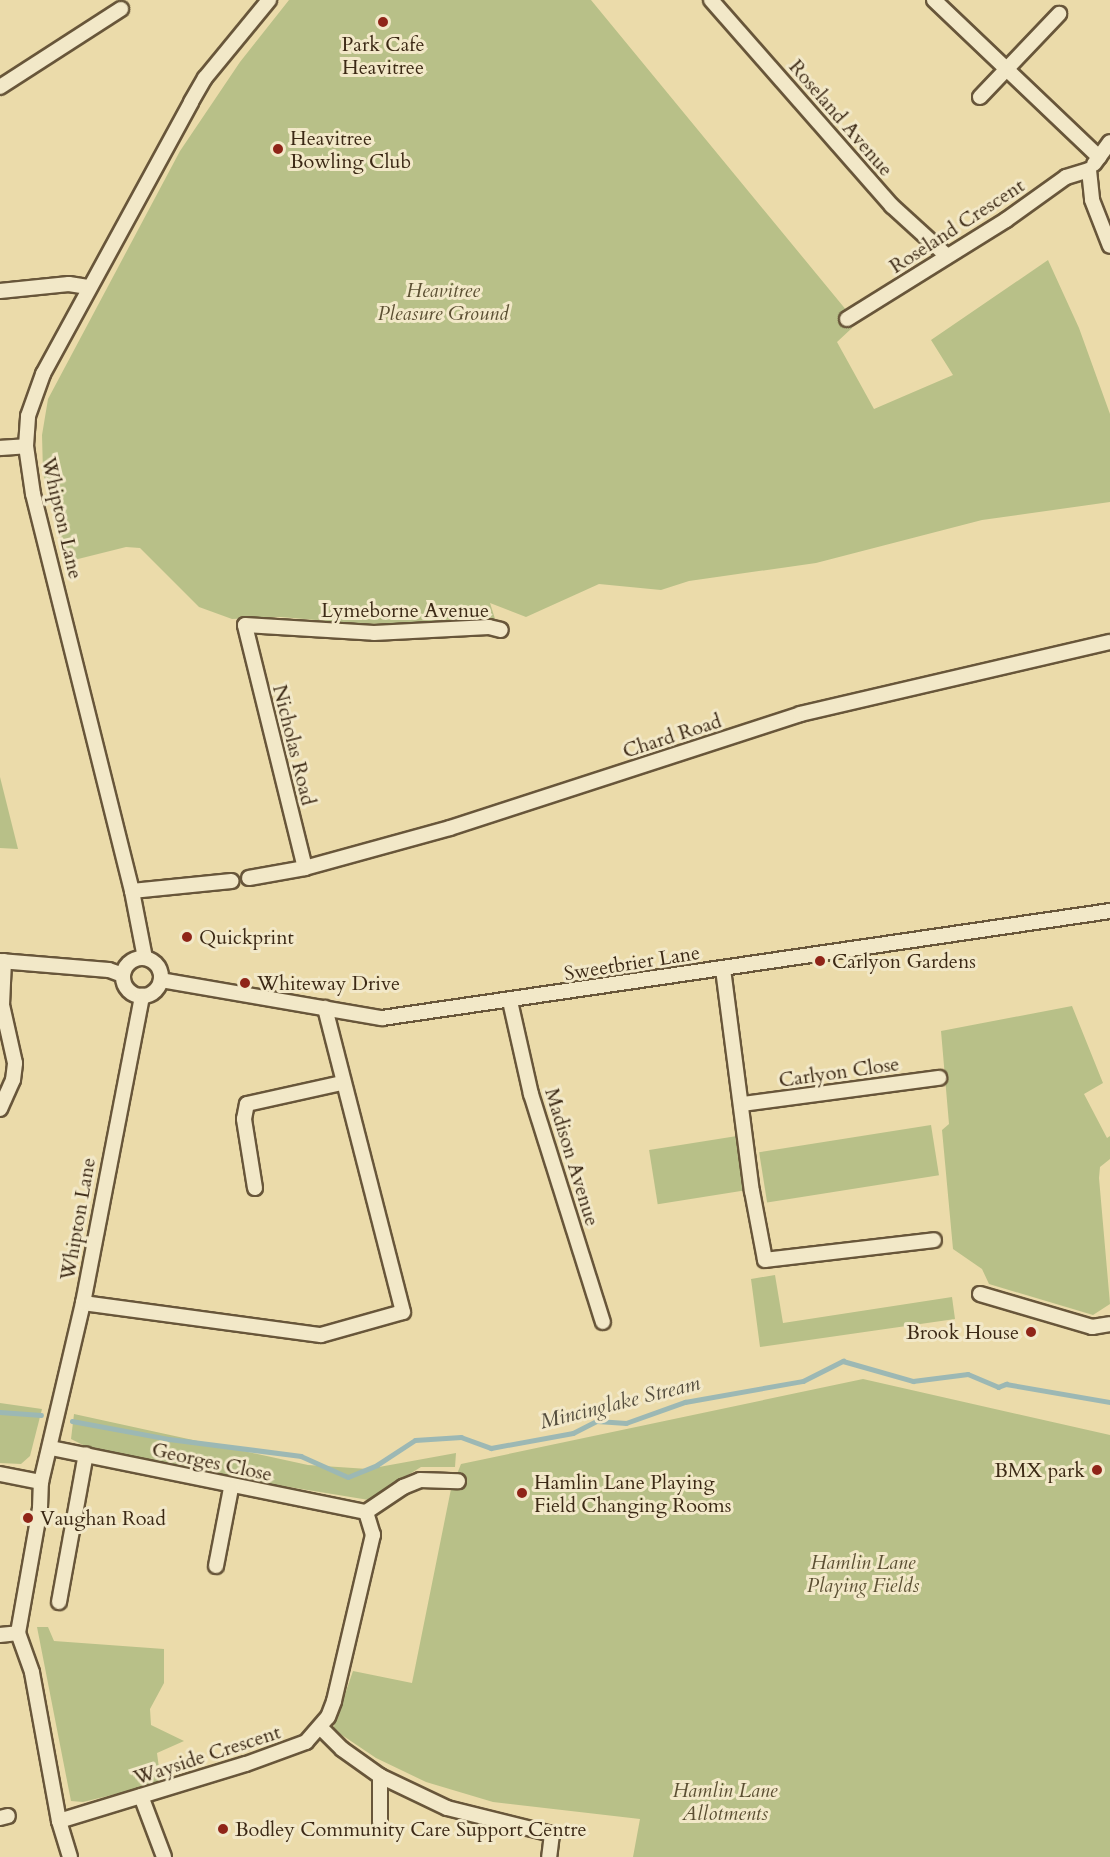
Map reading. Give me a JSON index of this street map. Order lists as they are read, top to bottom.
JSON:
{
  "streets": {
    "street": [
      "Roseland Avenue",
      "Roseland Crescent",
      "Whipton Lane",
      "Lymeborne Avenue",
      "Chard Road",
      "Nicholas Road",
      "Sweetbrier Lane",
      "Carlyon Close",
      "Madison Avenue",
      "Georges Close",
      "Wayside Crescent"
    ]
  },
  "crossings": [
    ["Roseland Avenue", "Roseland Crescent"],
    ["Whipton Lane", "Sweetbrier Lane"],
    ["Whipton Lane", "Georges Close"],
    ["Lymeborne Avenue", "Nicholas Road"],
    ["Chard Road", "Nicholas Road"],
    ["Sweetbrier Lane", "Madison Avenue"]
  ],
  "water": ["Mincinglake Stream"],
  "parks": ["Heavitree Pleasure Ground", "Hamlin Lane Playing Fields", "Hamlin Lane Allotments"],
  "places": [
    "Park Cafe Heavitree",
    "Heavitree Bowling Club",
    "Quickprint",
    "Carlyon Gardens",
    "Whiteway Drive",
    "Brook House",
    "BMX park",
    "Hamlin Lane Playing Field Changing Rooms",
    "Vaughan Road",
    "Bodley Community Care Support Centre"
  ]
}
